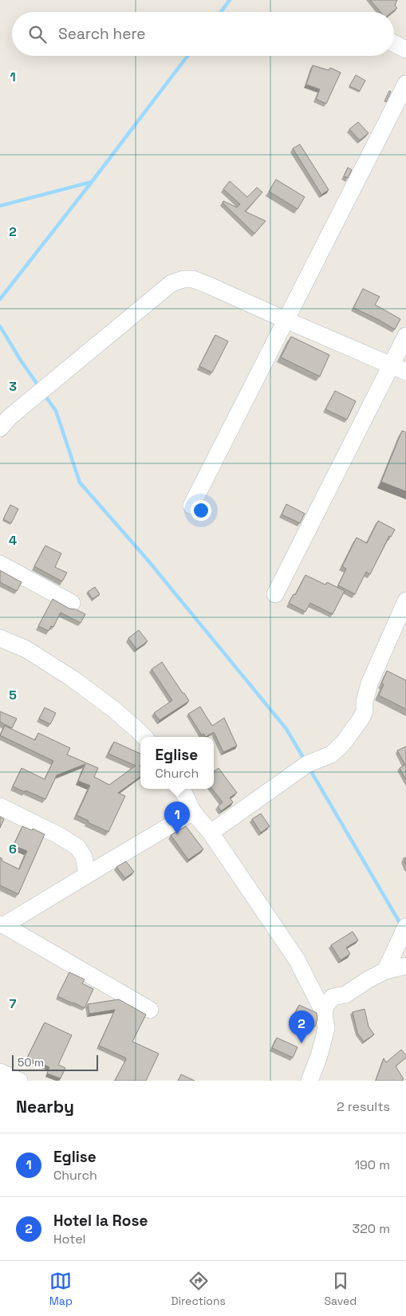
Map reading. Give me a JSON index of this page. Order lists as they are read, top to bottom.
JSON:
{
  "scale_bar": "50 m",
  "page": {
    "search": "Search here",
    "popup": ["Eglise", "Church"],
    "pins": ["1", "2"],
    "scale": "50 m",
    "heading": ["Nearby", "2 results"],
    "list": [
      {
        "mark": "1",
        "name": "Eglise",
        "note": "Church",
        "value": "190 m"
      },
      {
        "mark": "2",
        "name": "Hotel la Rose",
        "note": "Hotel",
        "value": "320 m"
      }
    ],
    "nav": ["Map", "Directions", "Saved"]
  },
  "grid": {
    "rows": [
      "1",
      "2",
      "3",
      "4",
      "5",
      "6",
      "7"
    ]
  }
}
